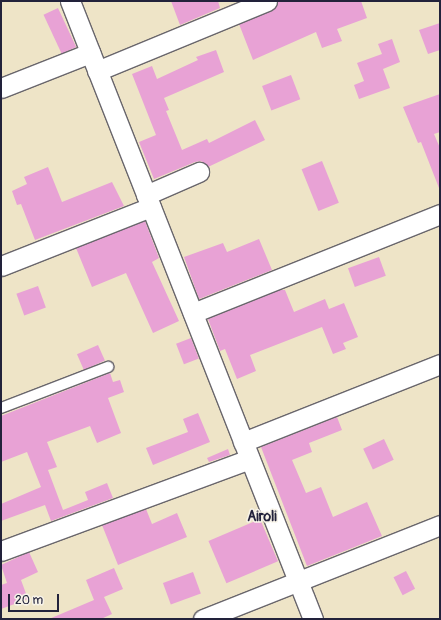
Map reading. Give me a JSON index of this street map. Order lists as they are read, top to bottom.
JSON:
{
  "districts": ["Airoli"],
  "scale_bar": "20 m"
}
